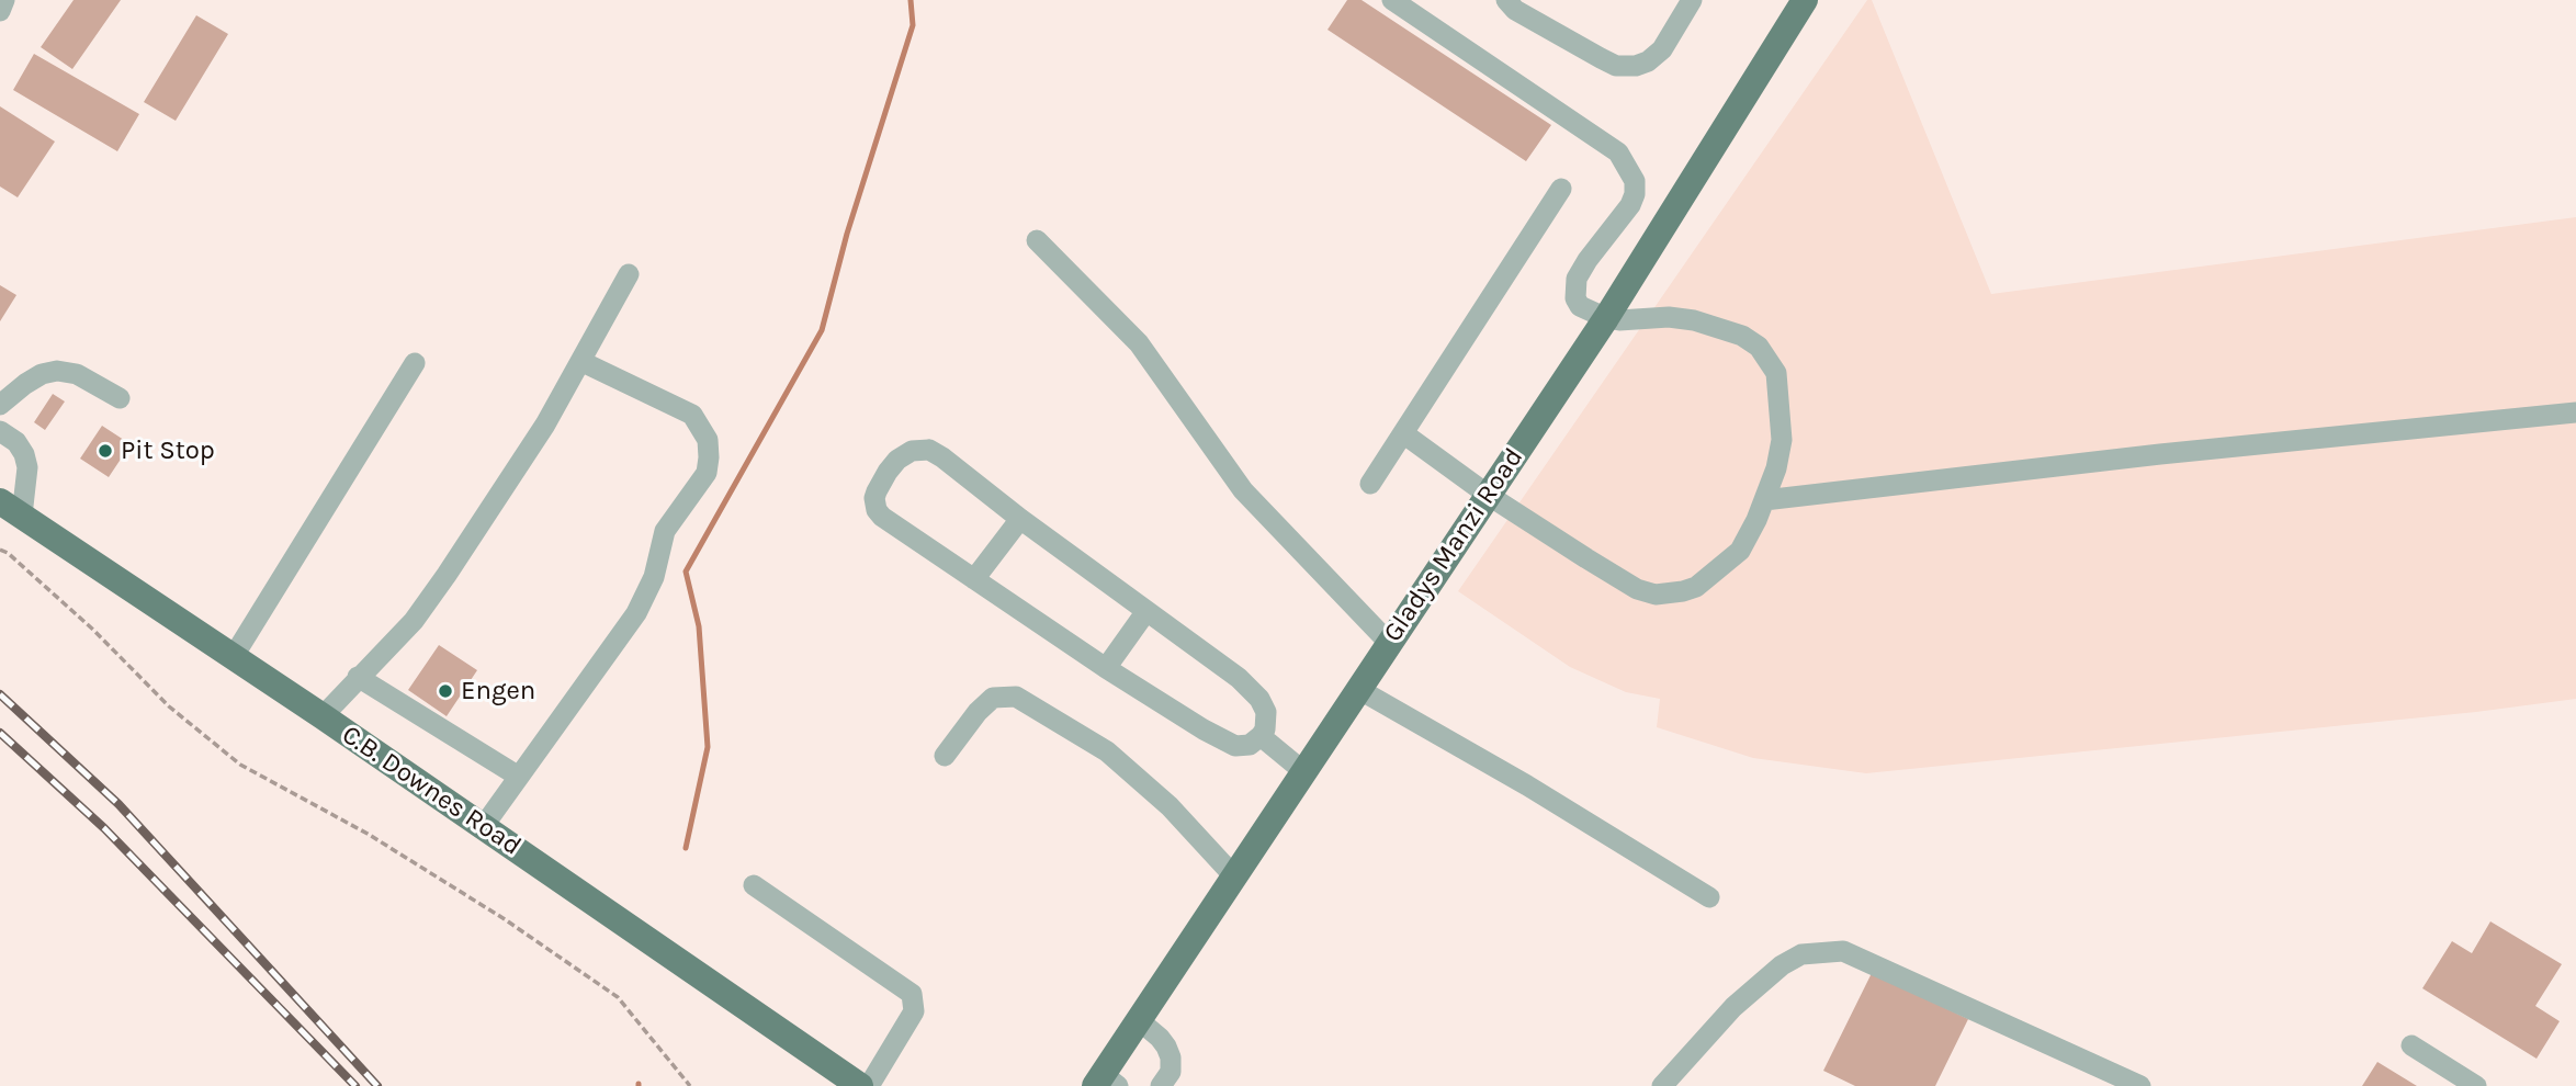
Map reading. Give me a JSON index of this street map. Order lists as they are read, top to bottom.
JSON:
{
  "streets": {
    "main road": ["Gladys Manzi Road", "C.B. Downes Road"]
  },
  "places": ["Pit Stop", "Engen"]
}
